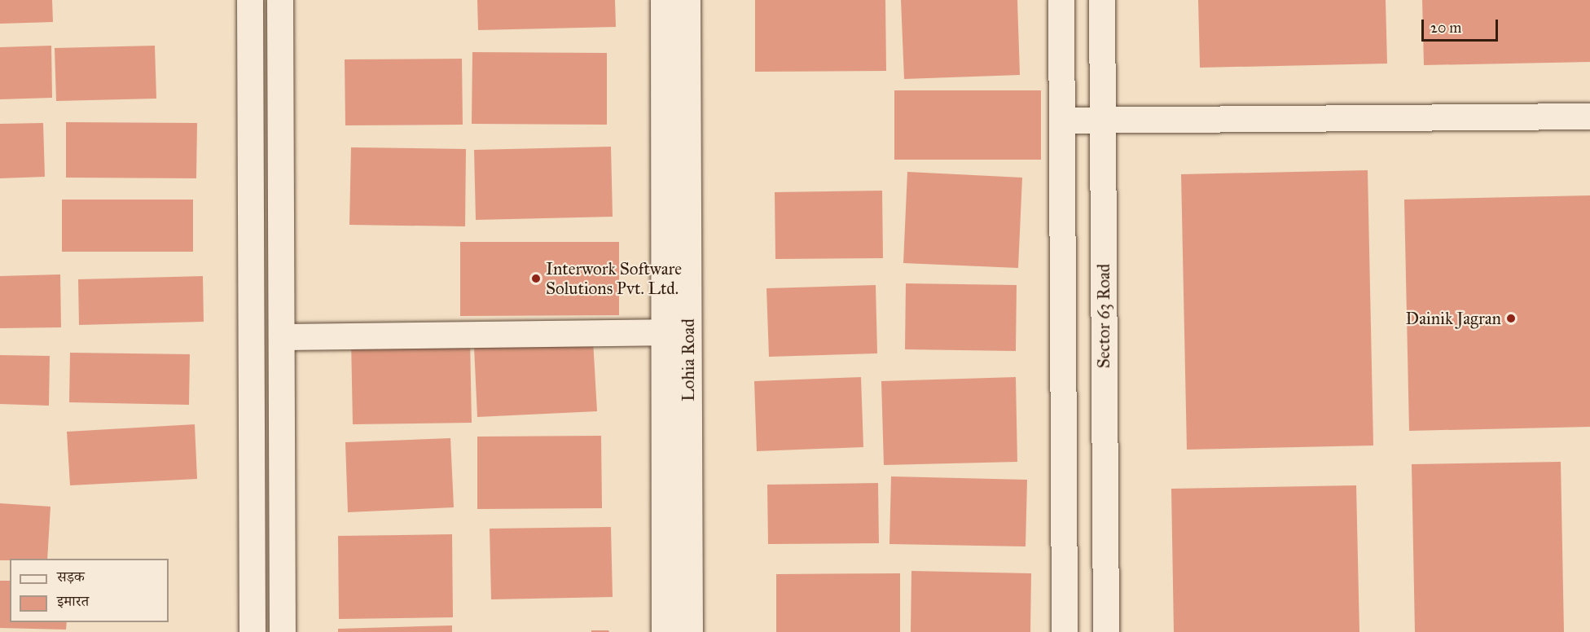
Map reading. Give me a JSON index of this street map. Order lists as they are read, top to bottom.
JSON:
{
  "streets": {
    "street": ["Sector 63 Road", "Lohia Road"]
  },
  "places": ["Interwork Software Solutions Pvt. Ltd.", "Dainik Jagran"],
  "legend": ["सड़क", "इमारत"],
  "scale_bar": "20 m"
}
